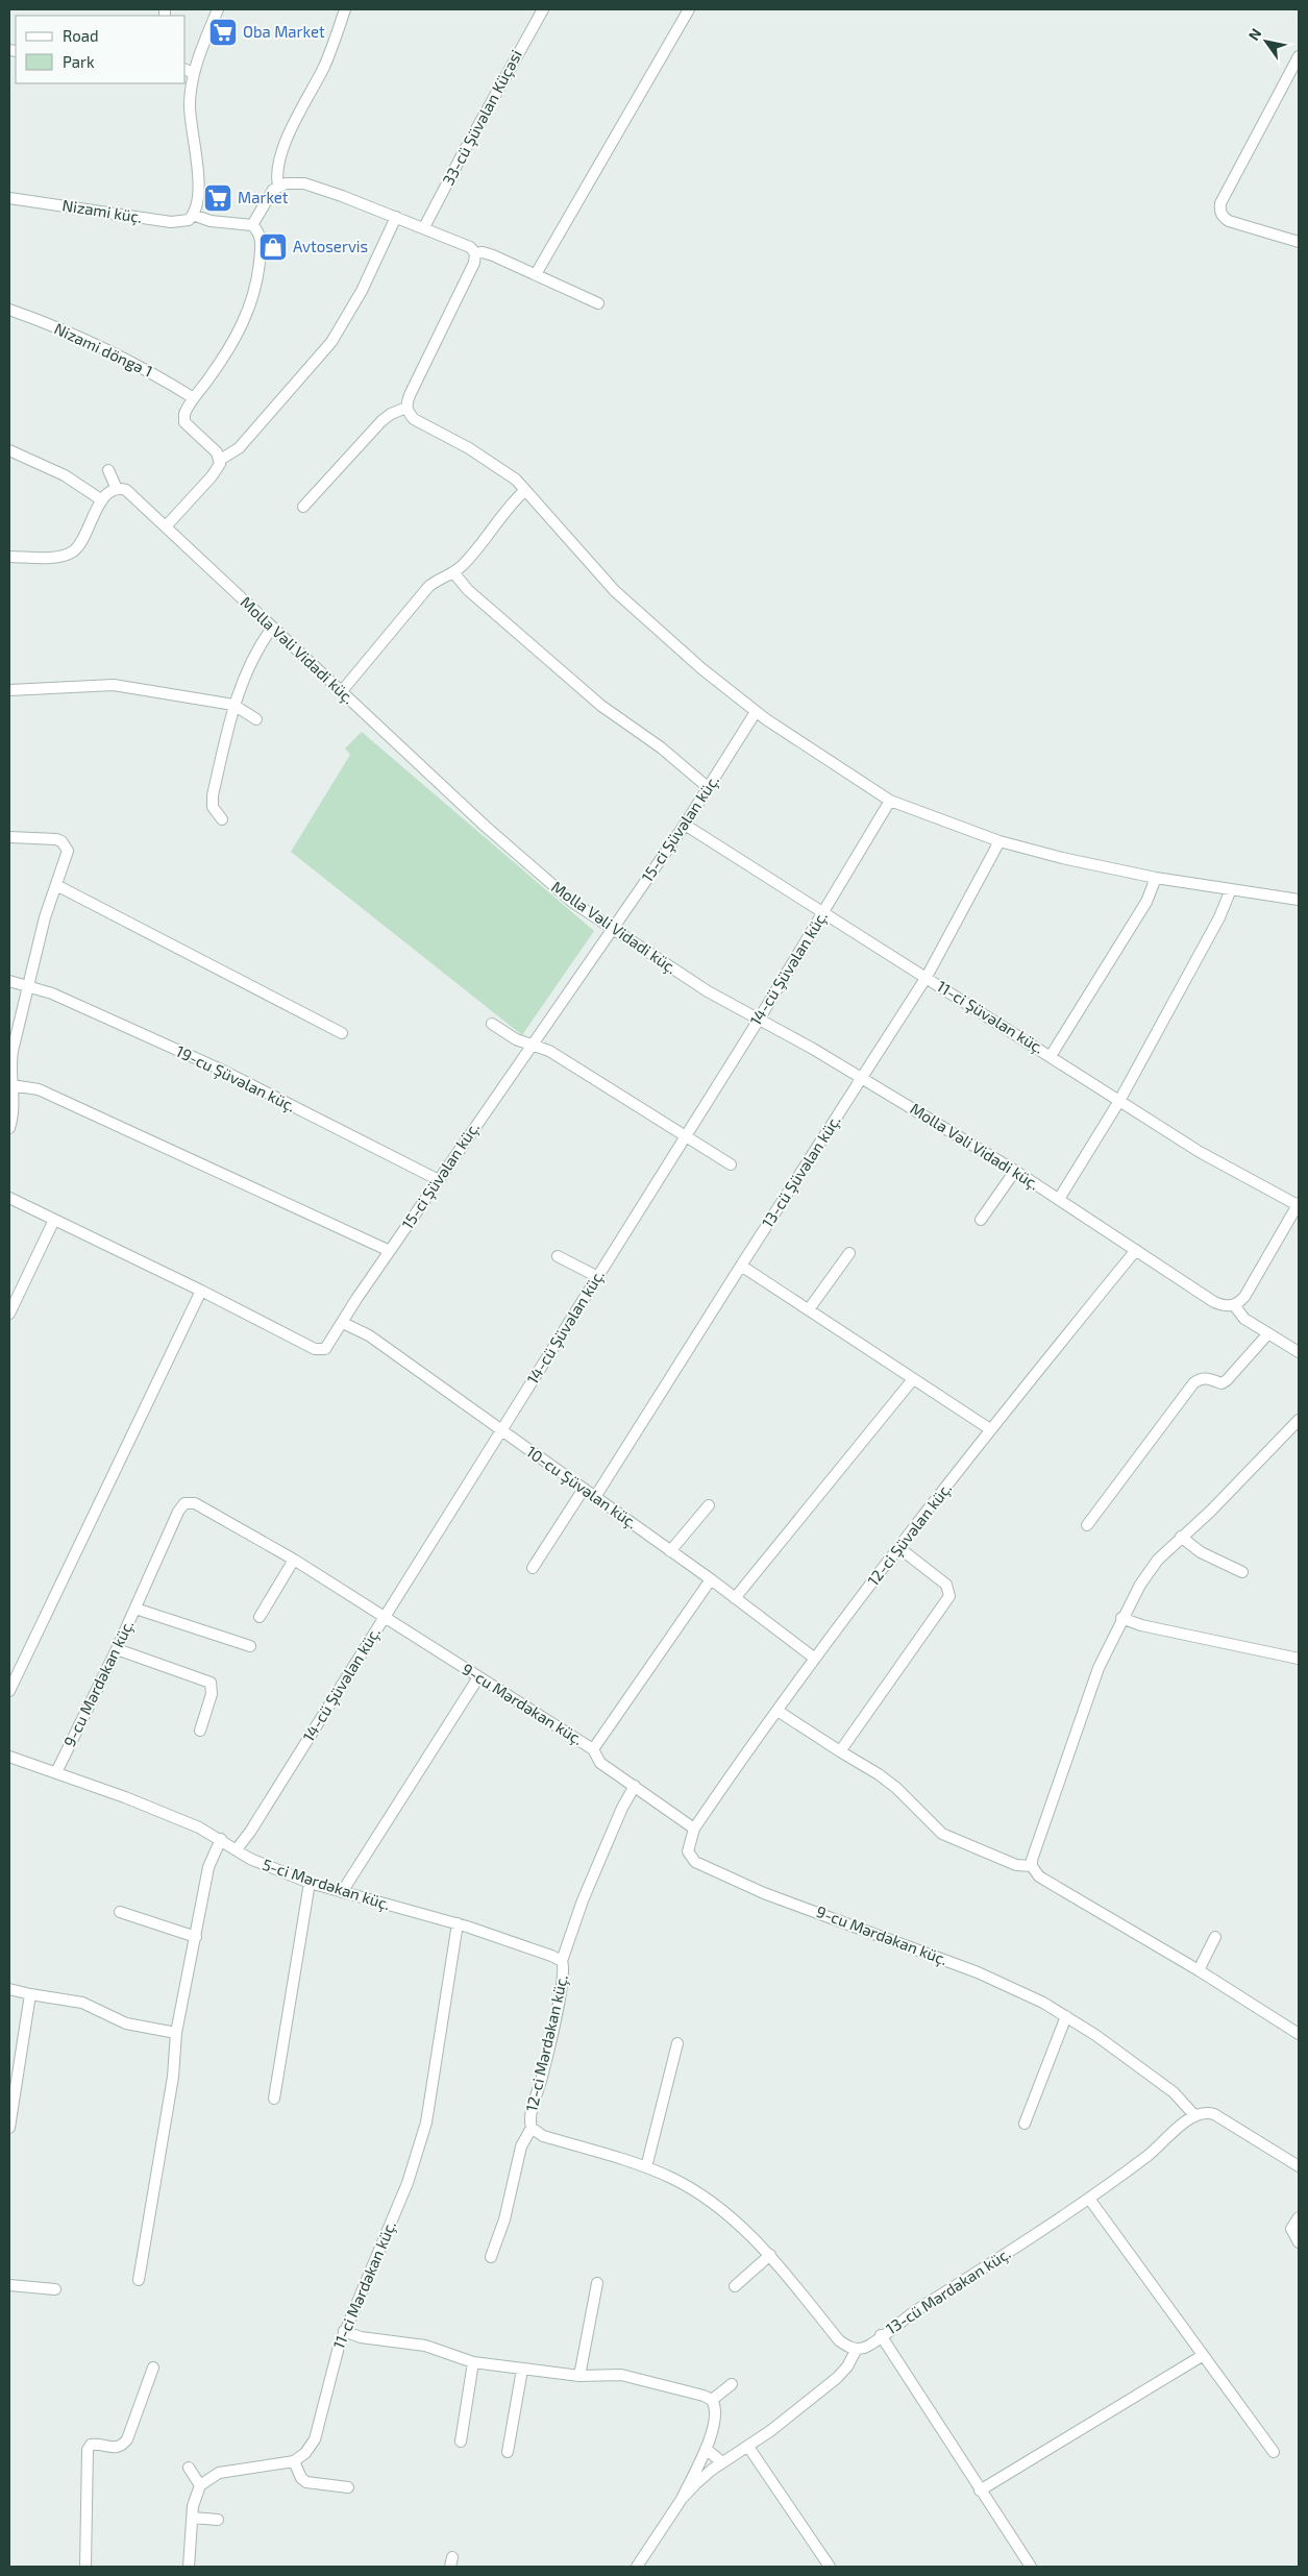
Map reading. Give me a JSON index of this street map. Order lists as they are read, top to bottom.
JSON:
{
  "streets": {
    "street": [
      "33-cü Şüvəlan Küçəsi",
      "Nizami küç.",
      "Nizami döngə 1",
      "Molla Vəli Vidadi küç.",
      "15-ci Şüvəlan küç.",
      "14-cü Şüvəlan küç.",
      "11-ci Şüvəlan küç.",
      "19-cu Şüvəlan küç.",
      "13-cü Şüvəlan küç.",
      "10-cu Şüvəlan küç.",
      "12-ci Şüvəlan küç.",
      "9-cu Mərdəkan küç.",
      "5-ci Mərdəkan küç.",
      "12-ci Mərdəkan küç.",
      "11-ci Mərdəkan küç.",
      "13-cü Mərdəkan küç."
    ]
  },
  "crossings": [
    ["Molla Vəli Vidadi küç.", "15-ci Şüvəlan küç."],
    ["Molla Vəli Vidadi küç.", "14-cü Şüvəlan küç."],
    ["Molla Vəli Vidadi küç.", "13-cü Şüvəlan küç."],
    ["Molla Vəli Vidadi küç.", "12-ci Şüvəlan küç."],
    ["15-ci Şüvəlan küç.", "11-ci Şüvəlan küç."],
    ["15-ci Şüvəlan küç.", "19-cu Şüvəlan küç."],
    ["15-ci Şüvəlan küç.", "10-cu Şüvəlan küç."],
    ["14-cü Şüvəlan küç.", "11-ci Şüvəlan küç."],
    ["14-cü Şüvəlan küç.", "10-cu Şüvəlan küç."],
    ["14-cü Şüvəlan küç.", "9-cu Mərdəkan küç."],
    ["14-cü Şüvəlan küç.", "5-ci Mərdəkan küç."],
    ["11-ci Şüvəlan küç.", "13-cü Şüvəlan küç."],
    ["13-cü Şüvəlan küç.", "10-cu Şüvəlan küç."],
    ["10-cu Şüvəlan küç.", "12-ci Şüvəlan küç."],
    ["12-ci Şüvəlan küç.", "9-cu Mərdəkan küç."],
    ["9-cu Mərdəkan küç.", "5-ci Mərdəkan küç."],
    ["9-cu Mərdəkan küç.", "12-ci Mərdəkan küç."],
    ["9-cu Mərdəkan küç.", "13-cü Mərdəkan küç."],
    ["5-ci Mərdəkan küç.", "12-ci Mərdəkan küç."],
    ["5-ci Mərdəkan küç.", "11-ci Mərdəkan küç."],
    ["12-ci Mərdəkan küç.", "13-cü Mərdəkan küç."]
  ],
  "places": {
    "supermarket": ["Oba Market", "Market"],
    "shop": ["Avtoservis"]
  },
  "legend": ["Road", "Park"],
  "north": "top left"
}
